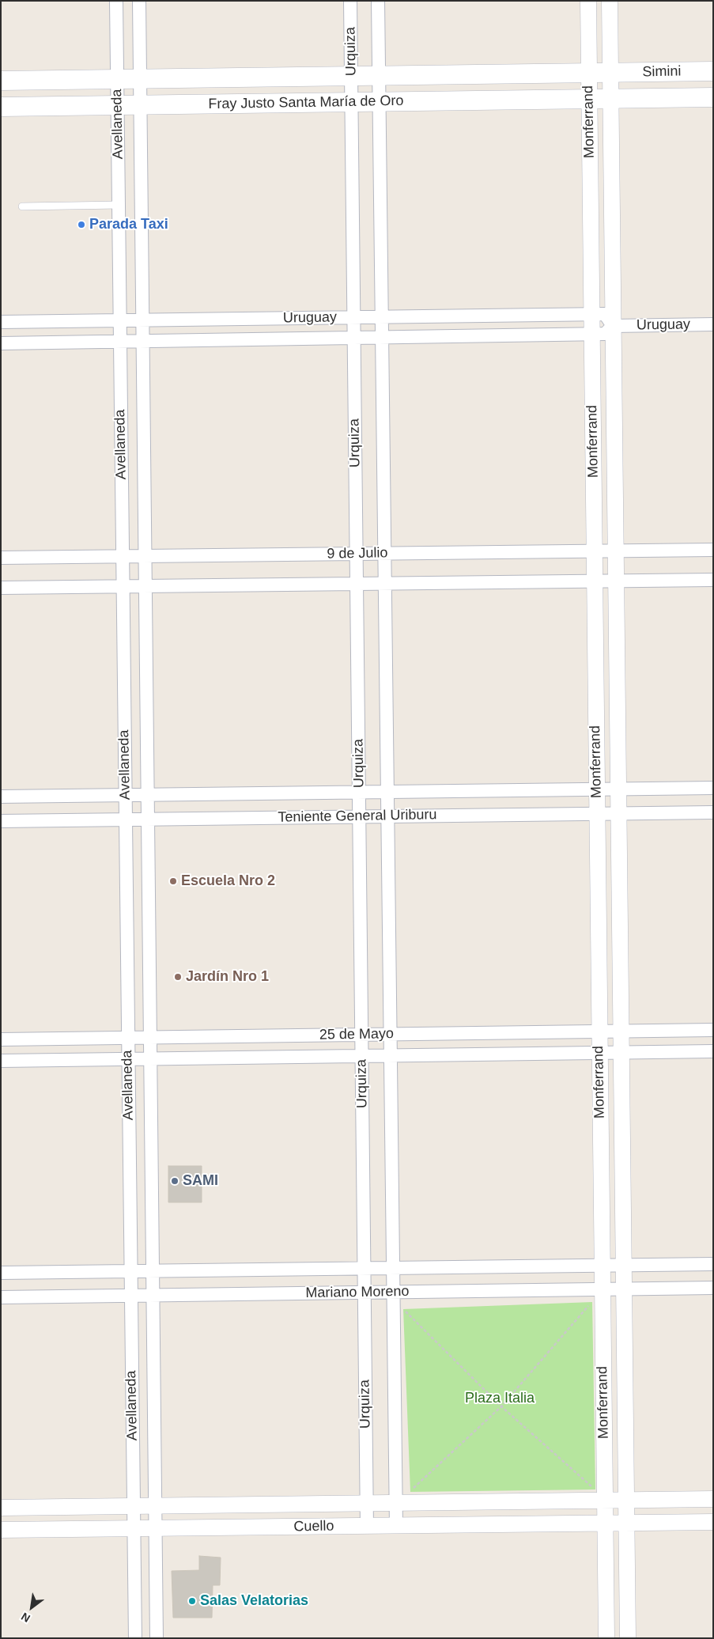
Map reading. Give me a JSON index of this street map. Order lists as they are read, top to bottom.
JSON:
{
  "streets": {
    "main road": ["Simini", "Fray Justo Santa María de Oro"],
    "street": [
      "Urquiza",
      "Monferrand",
      "Avellaneda",
      "Uruguay",
      "9 de Julio",
      "Teniente General Uriburu",
      "25 de Mayo",
      "Mariano Moreno",
      "Cuello"
    ]
  },
  "crossings": [
    ["Urquiza", "Fray Justo Santa María de Oro"],
    ["Urquiza", "Uruguay"],
    ["Urquiza", "9 de Julio"],
    ["Urquiza", "Teniente General Uriburu"],
    ["Urquiza", "25 de Mayo"],
    ["Urquiza", "Mariano Moreno"],
    ["Urquiza", "Cuello"],
    ["Simini", "Fray Justo Santa María de Oro"],
    ["Simini", "Monferrand"],
    ["Fray Justo Santa María de Oro", "Monferrand"],
    ["Fray Justo Santa María de Oro", "Avellaneda"],
    ["Monferrand", "Uruguay"],
    ["Monferrand", "9 de Julio"],
    ["Monferrand", "Teniente General Uriburu"],
    ["Monferrand", "25 de Mayo"],
    ["Monferrand", "Mariano Moreno"],
    ["Monferrand", "Cuello"],
    ["Avellaneda", "Uruguay"],
    ["Avellaneda", "9 de Julio"],
    ["Avellaneda", "Teniente General Uriburu"],
    ["Avellaneda", "25 de Mayo"],
    ["Avellaneda", "Mariano Moreno"],
    ["Avellaneda", "Cuello"]
  ],
  "parks": ["Plaza Italia"],
  "places": [
    "Parada Taxi",
    "Escuela Nro 2",
    "Jardín Nro 1",
    "SAMI",
    "Salas Velatorias"
  ],
  "north": "bottom left"
}
